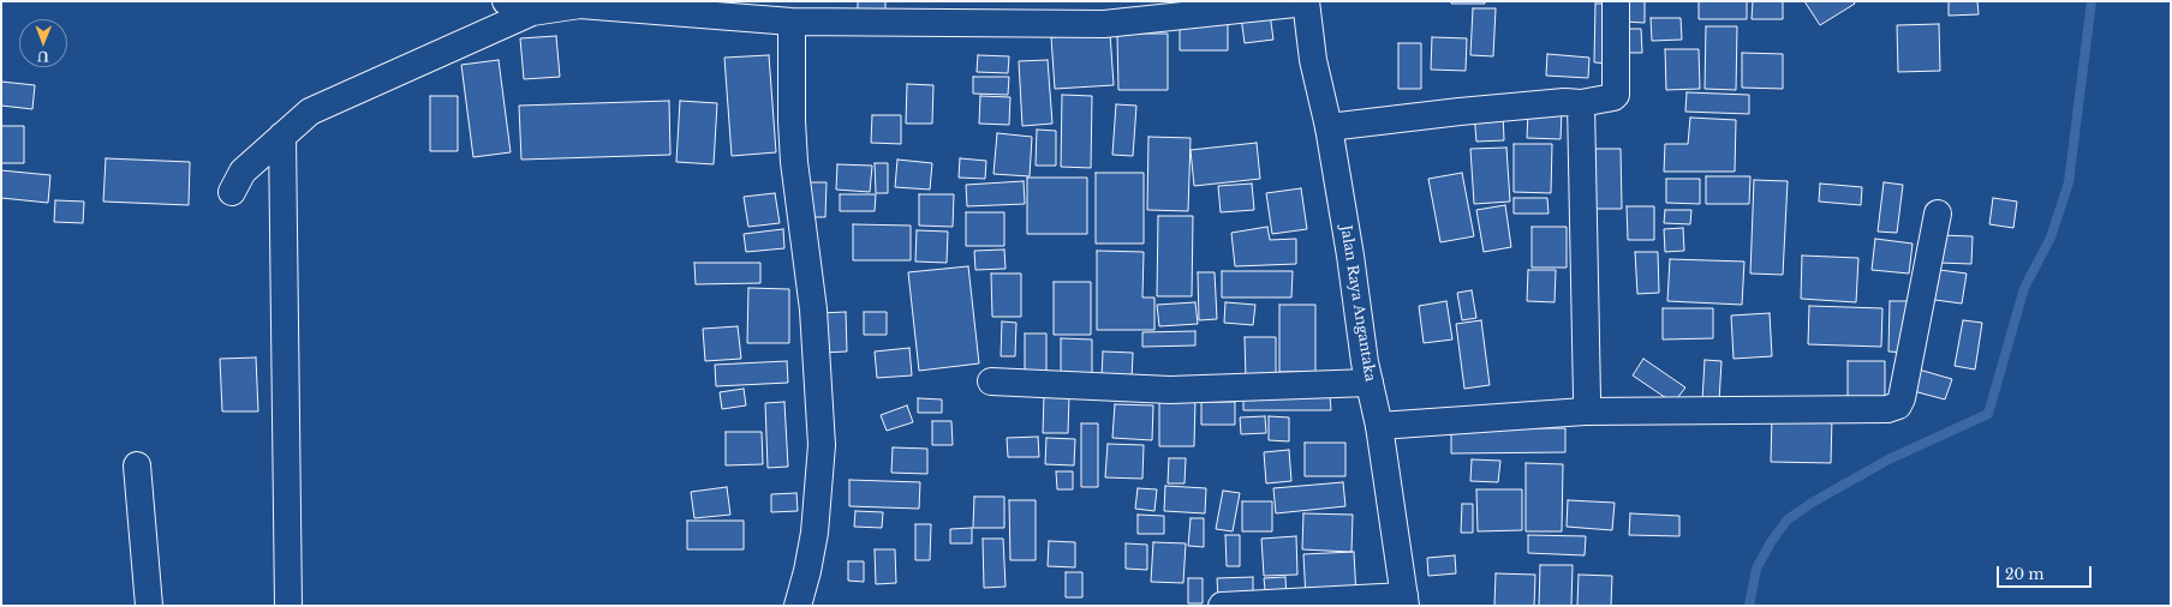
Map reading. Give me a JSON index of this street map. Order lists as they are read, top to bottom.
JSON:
{
  "streets": {
    "street": ["Jalan Raya Angantaka"]
  },
  "scale_bar": "20 m",
  "north": "bottom"
}
